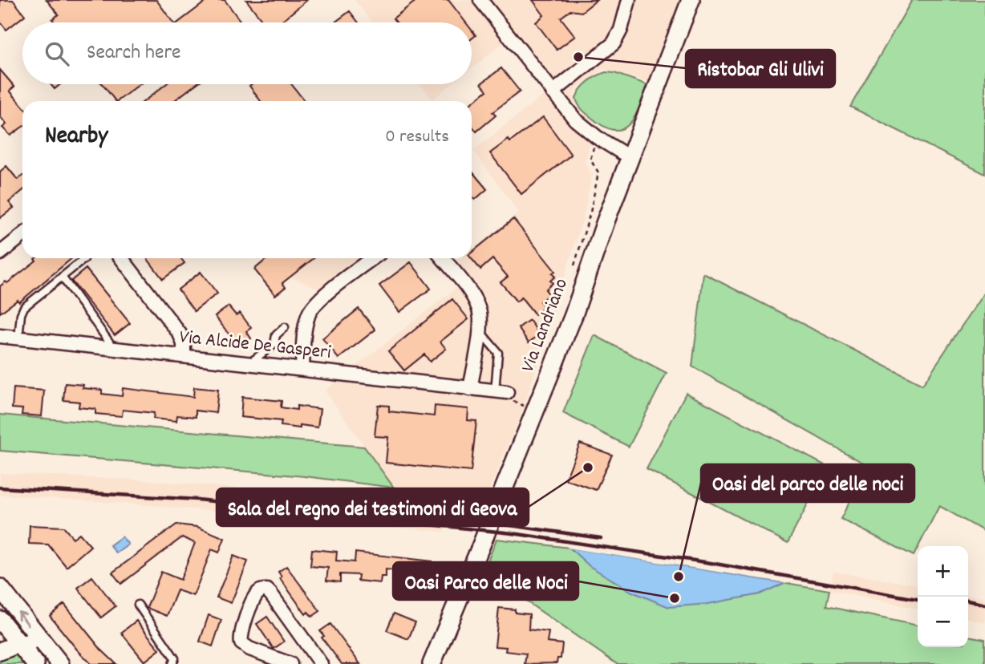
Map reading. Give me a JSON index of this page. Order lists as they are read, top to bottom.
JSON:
{
  "streets": {
    "street": ["Via Landriano", "Via Alcide De Gasperi"]
  },
  "places": [
    "Ristobar Gli Ulivi",
    "Sala del regno dei testimoni di Geova",
    "Oasi del parco delle noci",
    "Oasi Parco delle Noci"
  ],
  "page": {
    "search": "Search here",
    "heading": ["Nearby", "0 results"],
    "map_buttons": ["+", "−"]
  }
}
